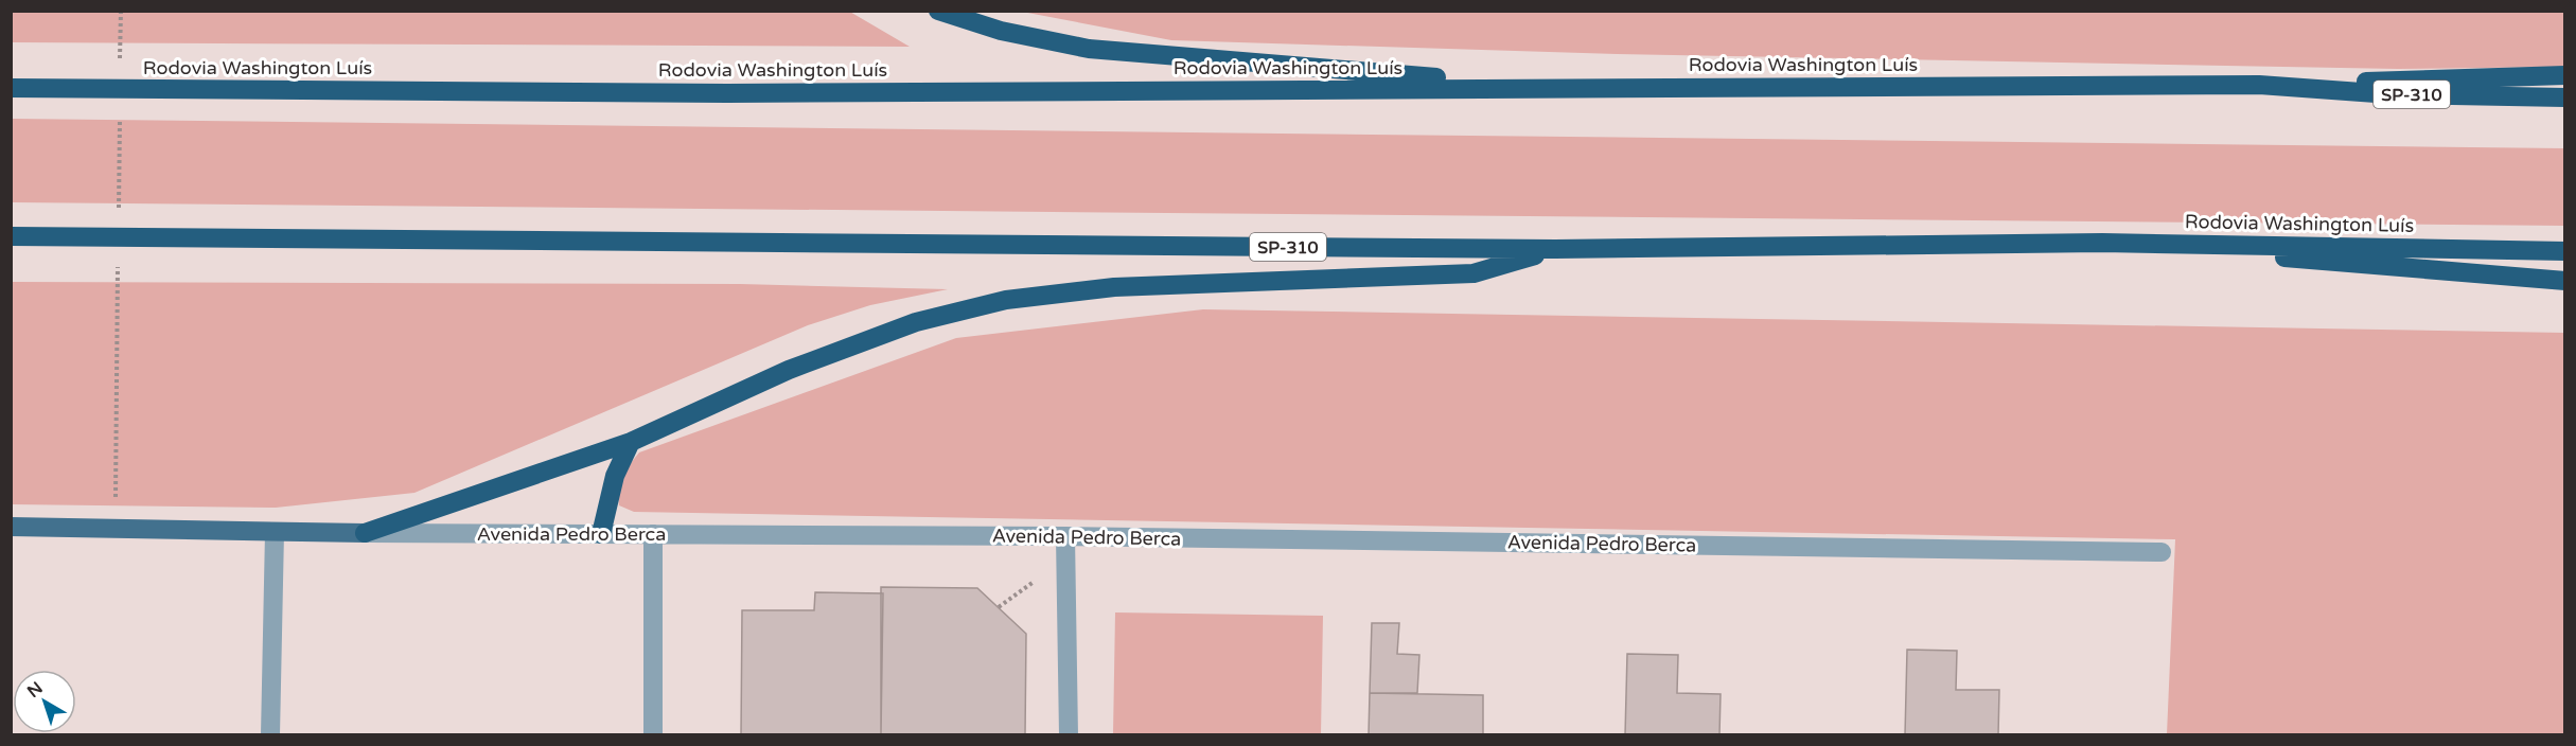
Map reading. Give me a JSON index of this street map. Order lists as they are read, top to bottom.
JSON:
{
  "streets": {
    "highway": ["Rodovia Washington Luís", "SP-310"],
    "main road": ["Avenida Pedro Berca"]
  },
  "north": "top left"
}
